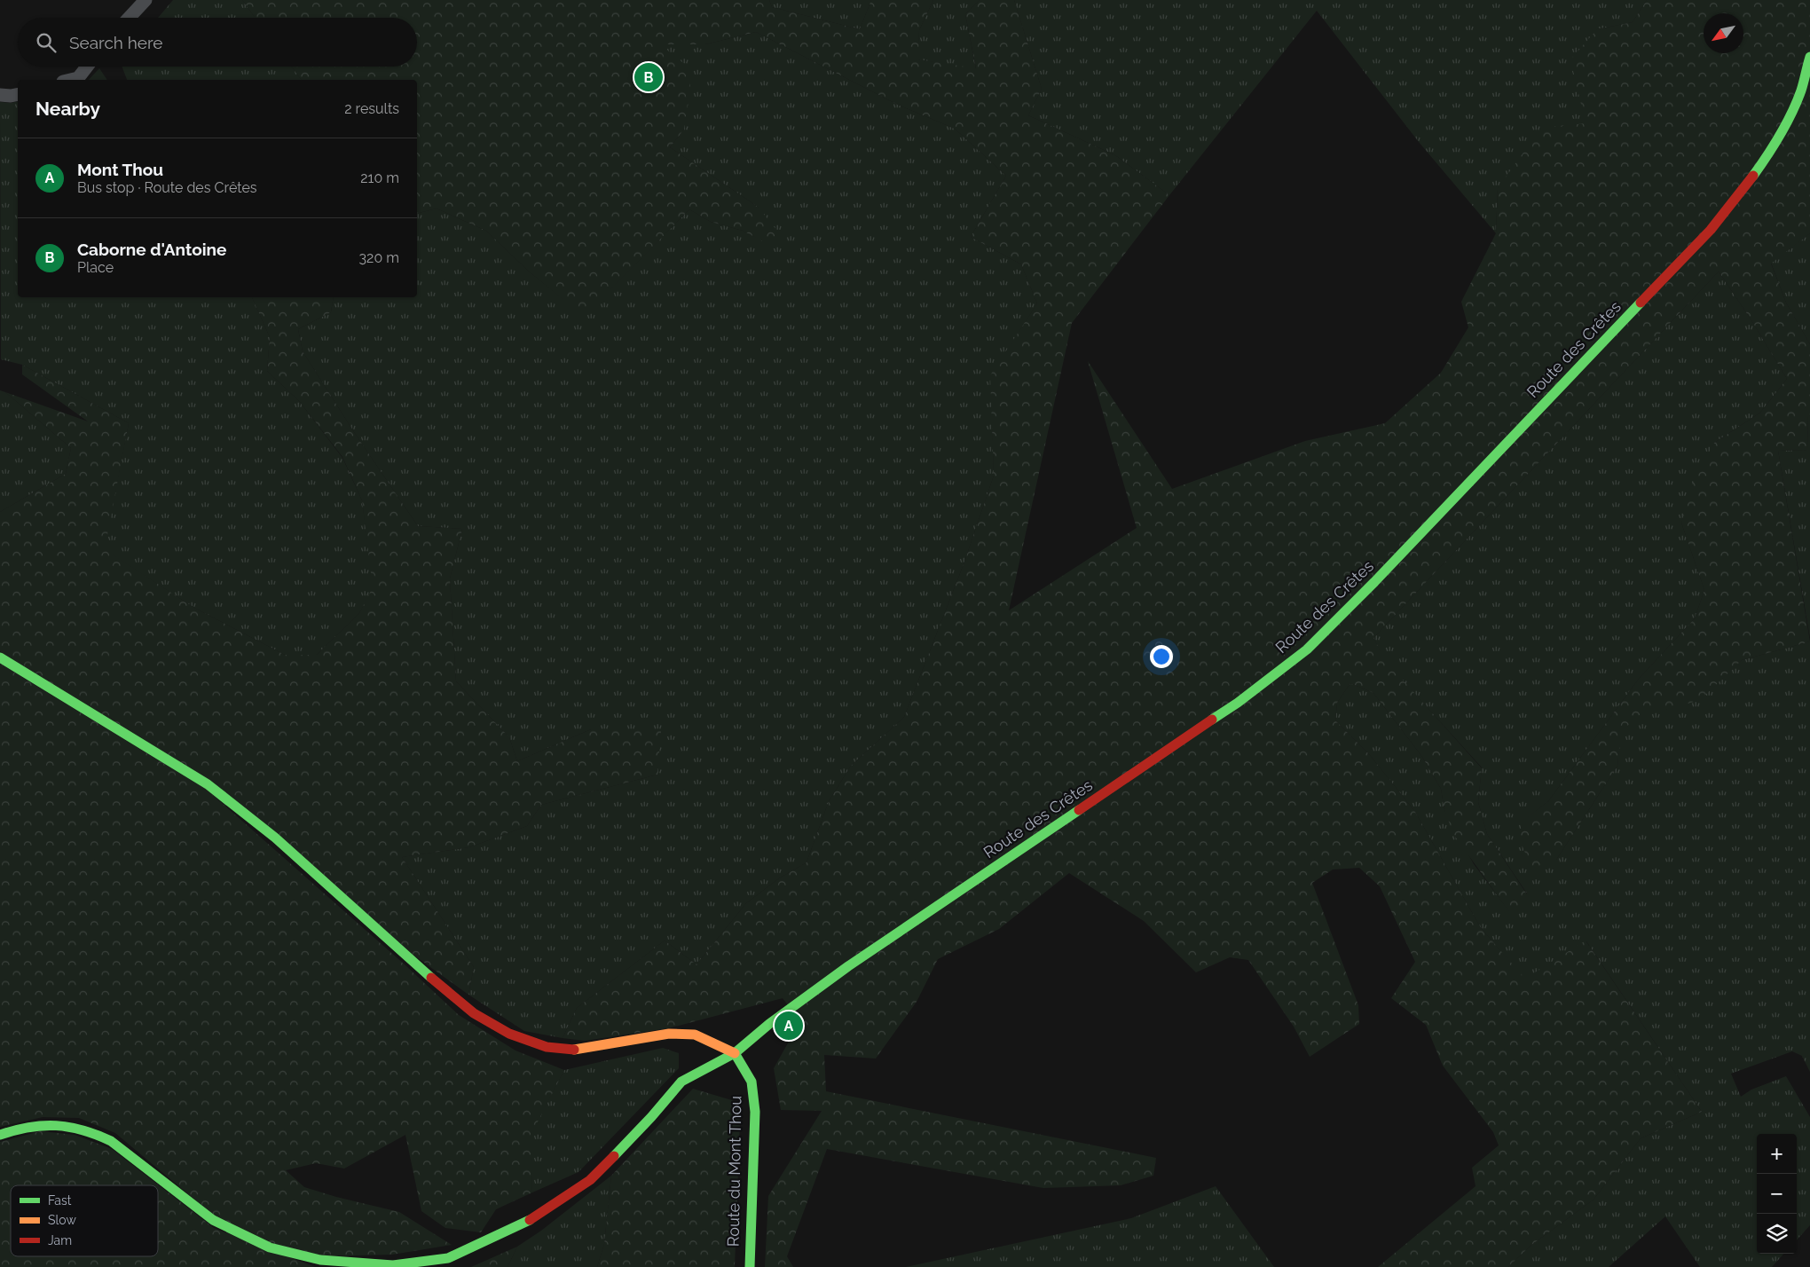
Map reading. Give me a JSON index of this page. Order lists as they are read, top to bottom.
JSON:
{
  "streets": {
    "street": ["Route des Crêtes", "Route du Mont Thou"]
  },
  "crossings": [
    ["Route des Crêtes", "Route du Mont Thou"]
  ],
  "legend": ["Fast", "Slow", "Jam"],
  "north": "bottom left",
  "page": {
    "search": "Search here",
    "pins": ["B", "A"],
    "heading": ["Nearby", "2 results"],
    "list": [
      {
        "mark": "A",
        "name": "Mont Thou",
        "note": "Bus stop · Route des Crêtes",
        "value": "210 m"
      },
      {
        "mark": "B",
        "name": "Caborne d'Antoine",
        "note": "Place",
        "value": "320 m"
      }
    ],
    "map_buttons": ["+", "−"]
  }
}
